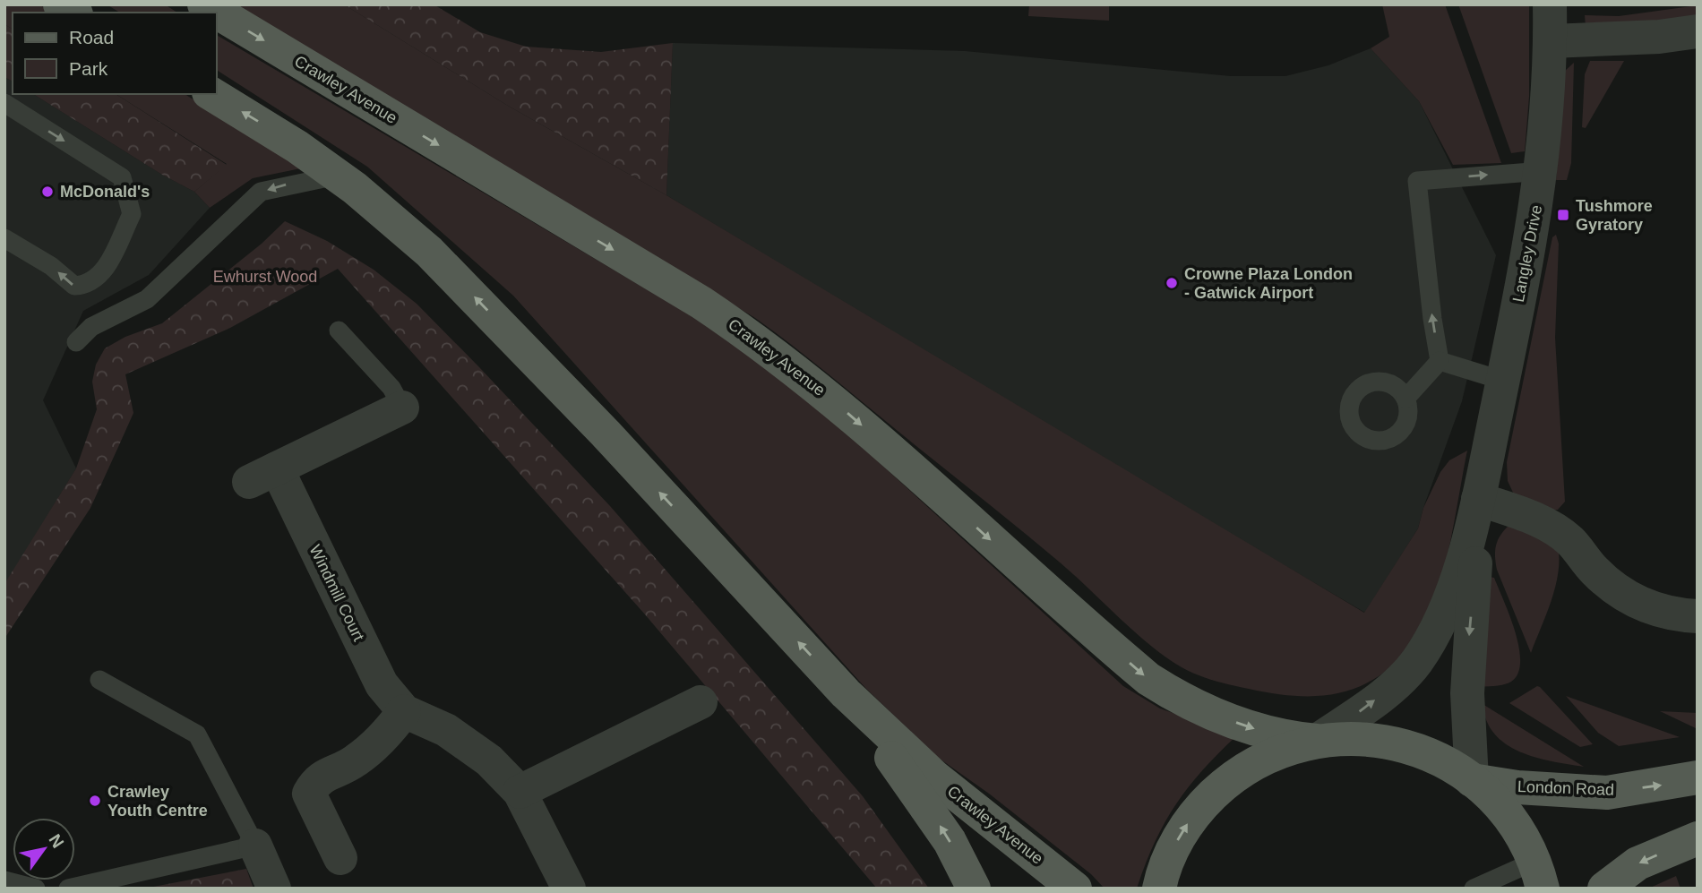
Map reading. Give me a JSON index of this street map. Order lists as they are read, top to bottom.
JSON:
{
  "streets": {
    "main road": ["Crawley Avenue", "London Road"],
    "street": ["Langley Drive", "Windmill Court"]
  },
  "crossings": [
    ["Crawley Avenue", "Langley Drive"],
    ["Langley Drive", "London Road"]
  ],
  "one_way": ["London Road"],
  "parks": ["Ewhurst Wood"],
  "places": {
    "other": ["McDonald's", "Crowne Plaza London - Gatwick Airport", "Crawley Youth Centre"],
    "transit": ["Tushmore Gyratory"]
  },
  "legend": ["Road", "Park"],
  "north": "top right"
}
